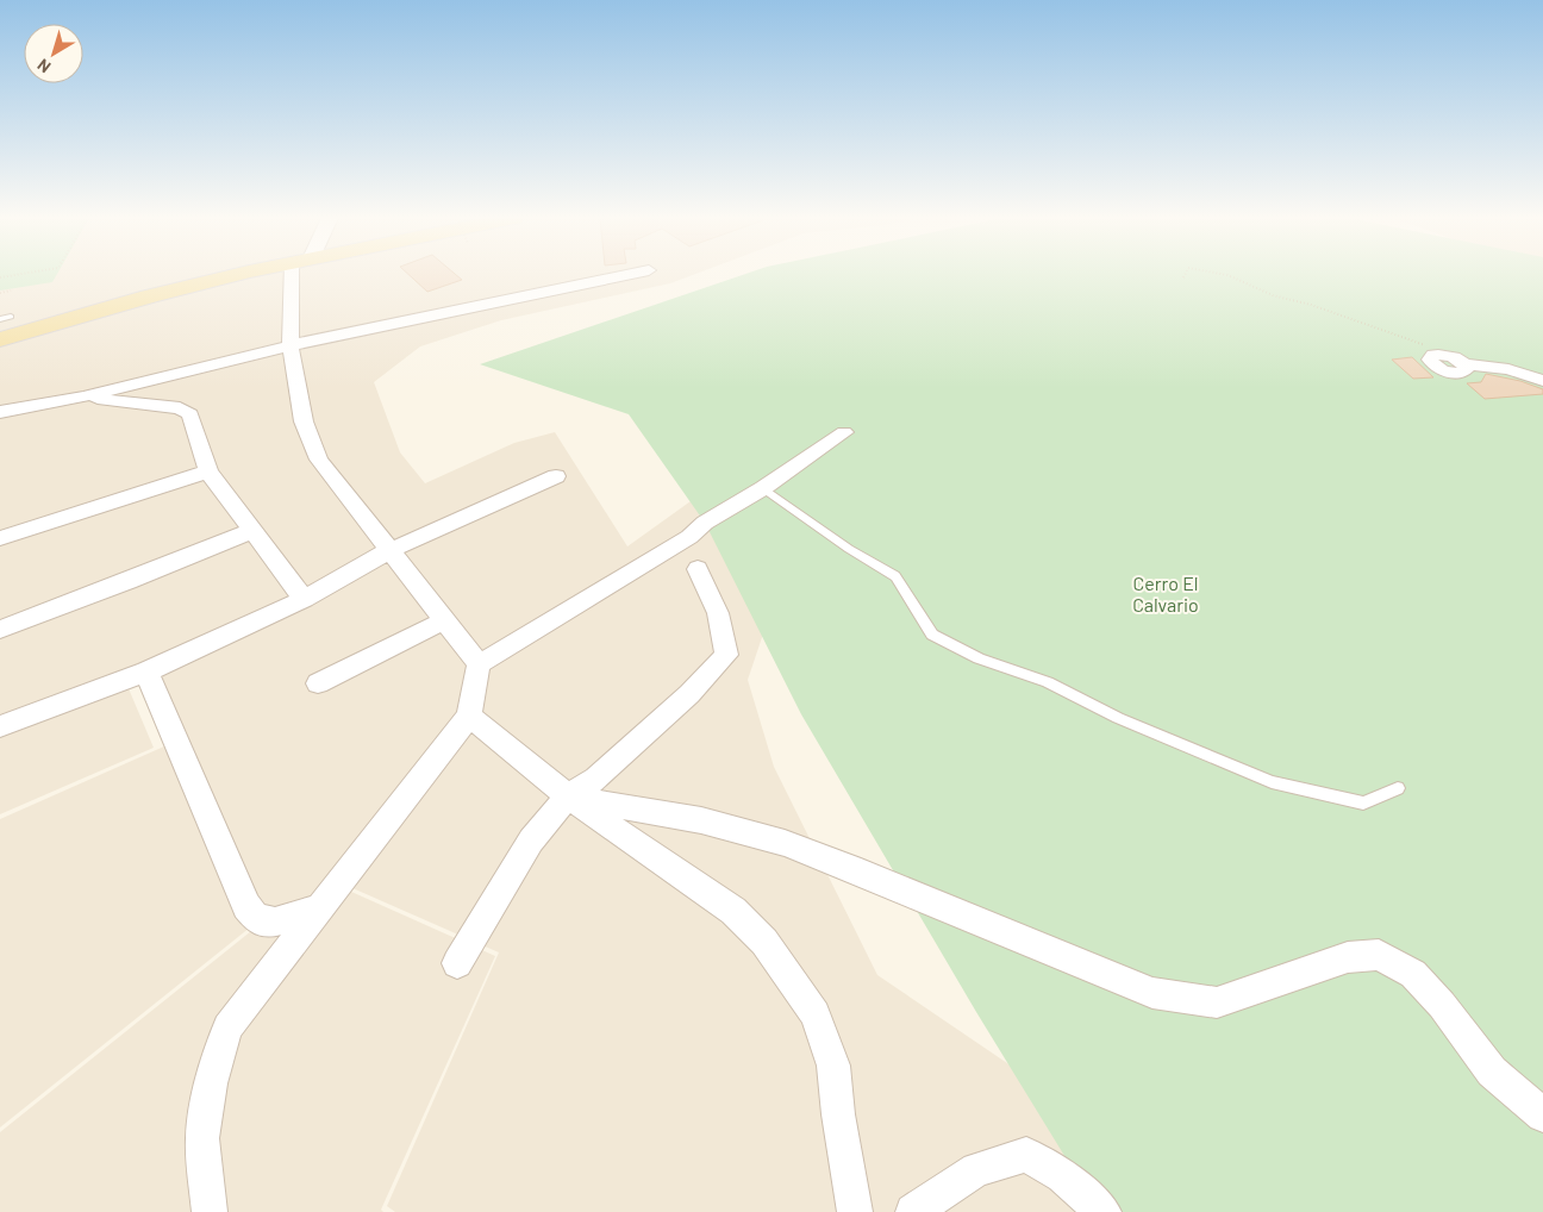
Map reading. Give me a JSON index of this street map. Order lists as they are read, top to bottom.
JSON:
{
  "parks": ["Cerro El Calvario"],
  "north": "bottom left"
}
